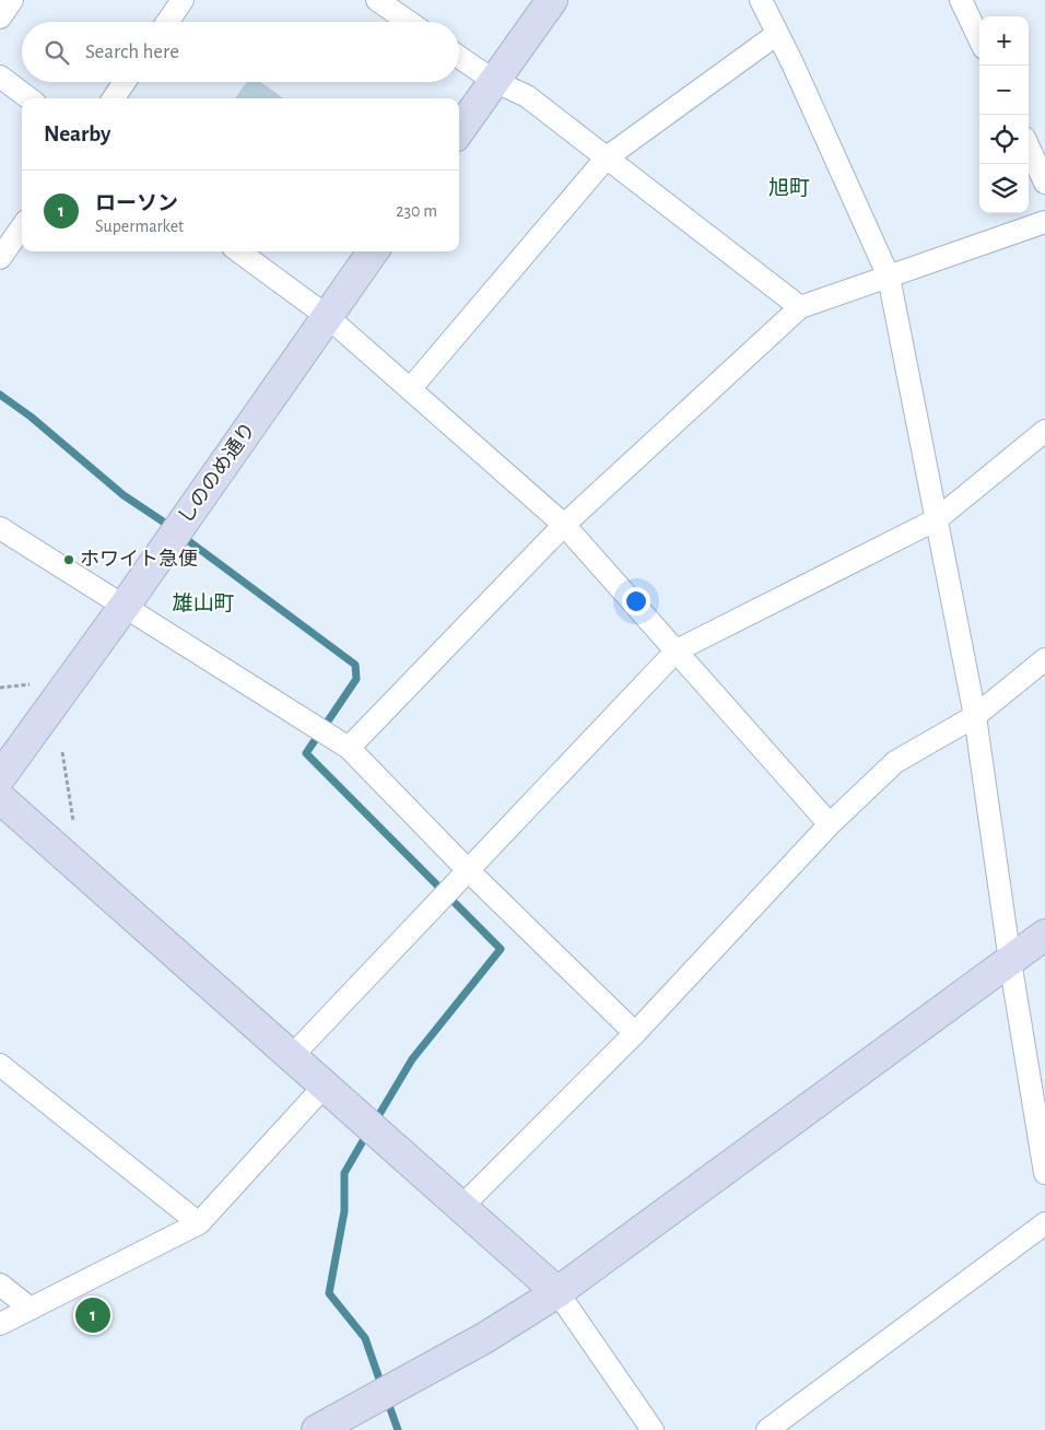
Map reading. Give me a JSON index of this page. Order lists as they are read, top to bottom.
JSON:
{
  "streets": {
    "street": ["しののめ通り"]
  },
  "districts": ["旭町", "雄山町"],
  "places": ["ホワイト急便"],
  "page": {
    "map_buttons": ["+", "−"],
    "search": "Search here",
    "heading": "Nearby",
    "list": [
      {
        "mark": "1",
        "name": "ローソン",
        "note": "Supermarket",
        "value": "230 m"
      }
    ],
    "pins": "1"
  }
}
